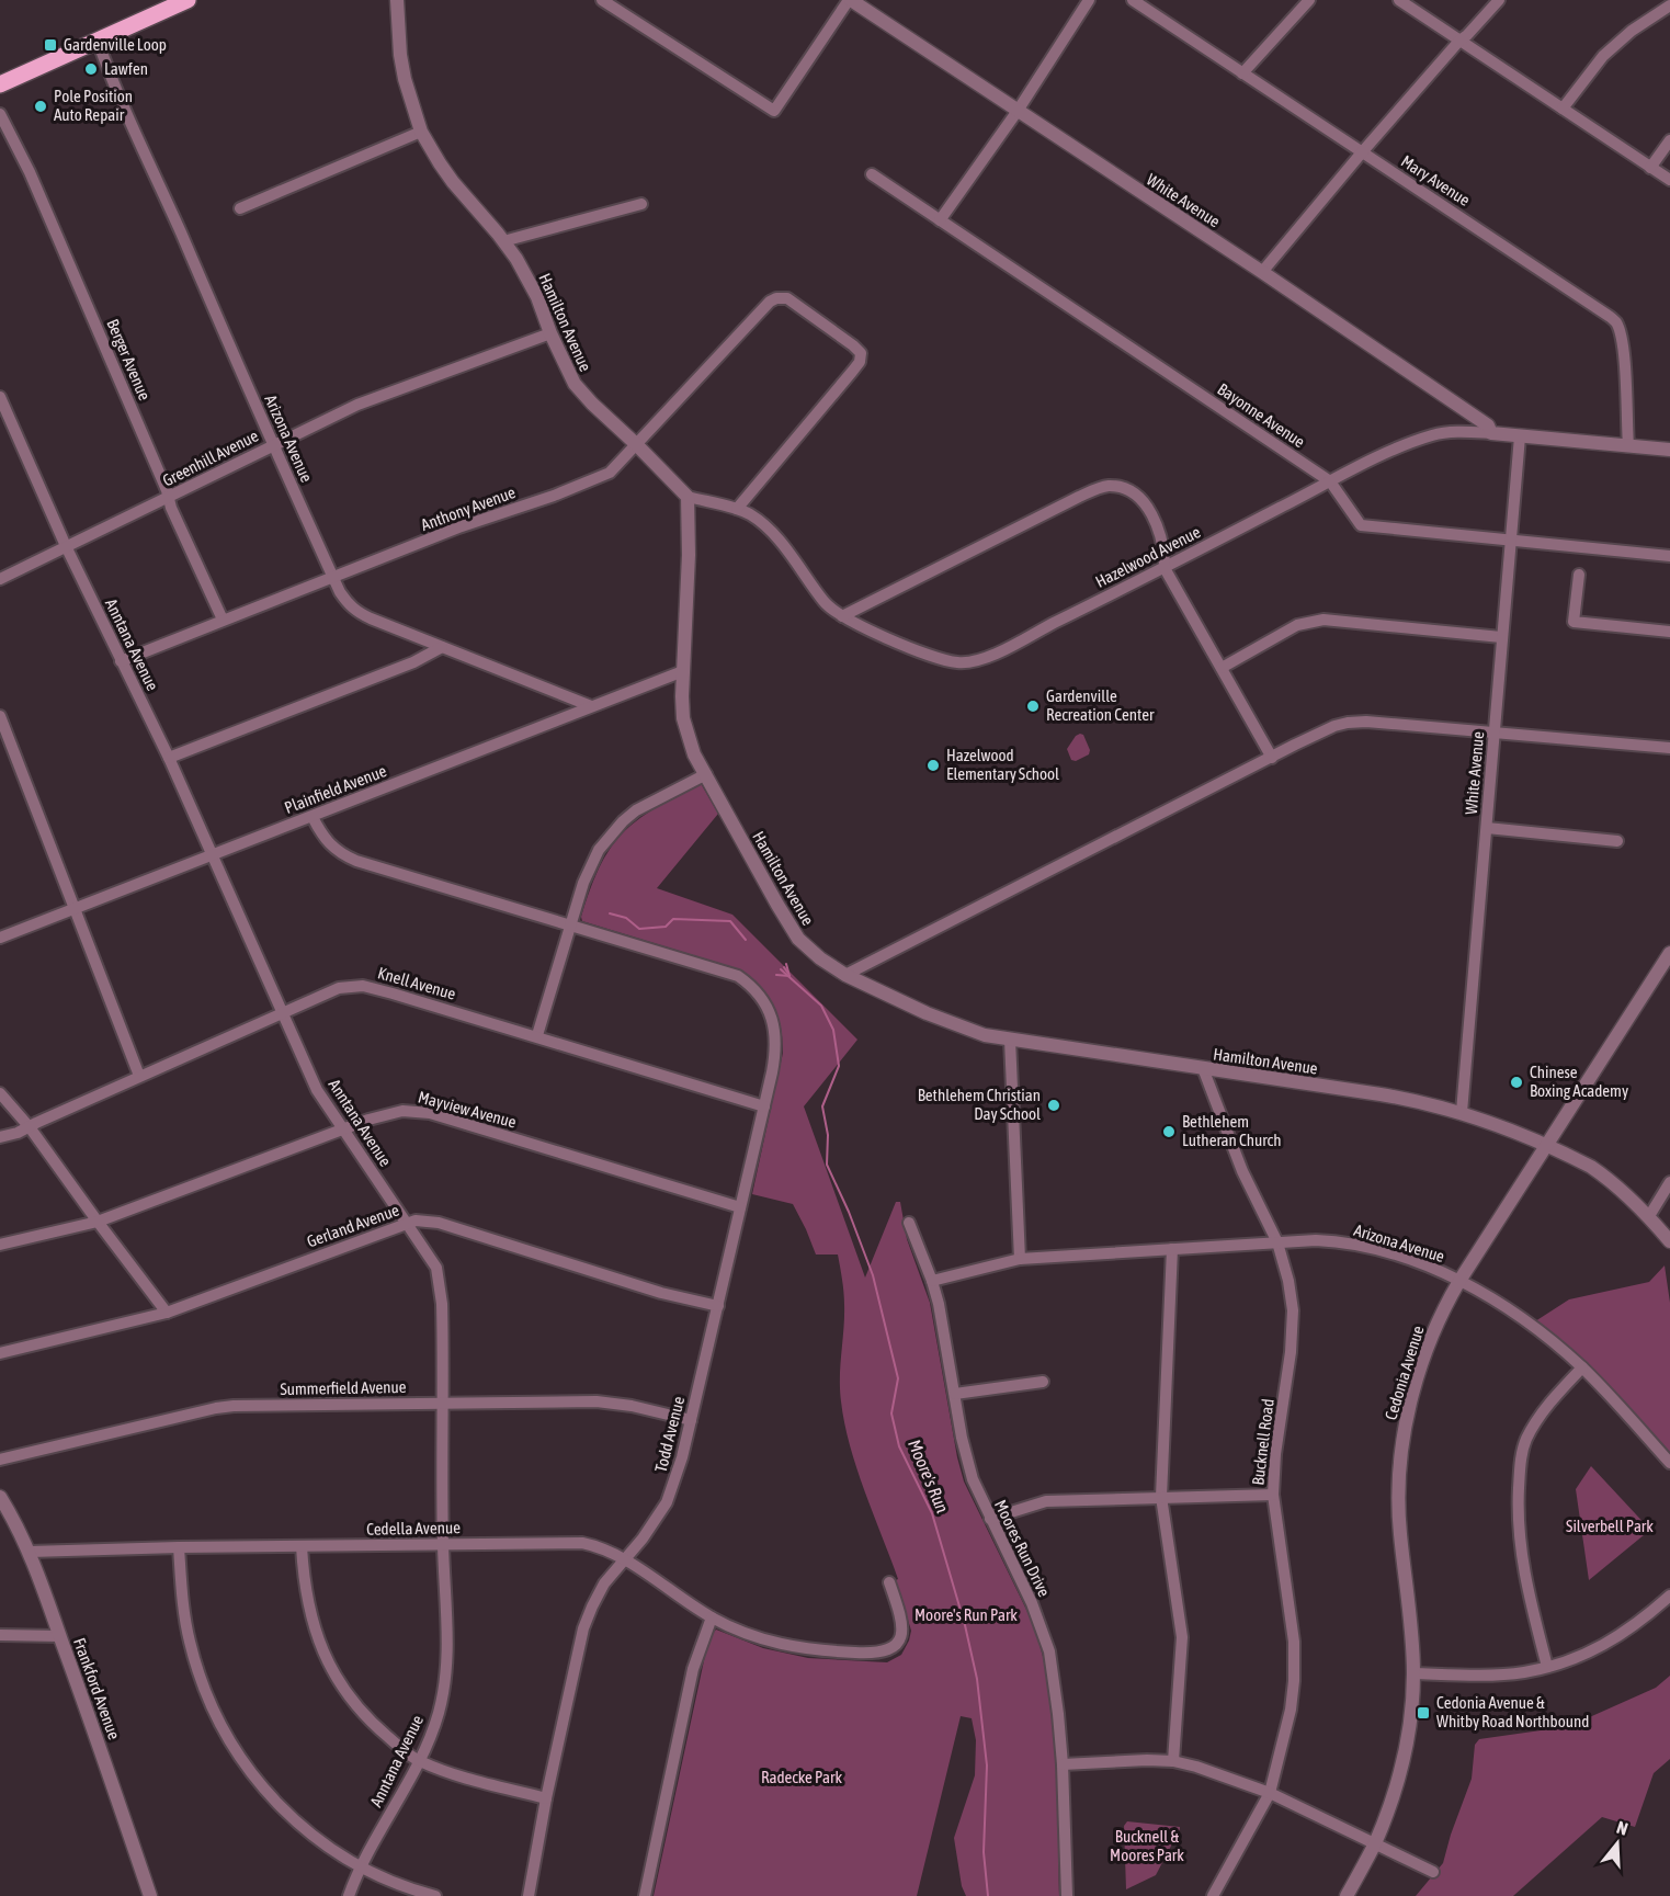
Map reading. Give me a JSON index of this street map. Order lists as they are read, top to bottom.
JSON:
{
  "streets": {
    "street": [
      "Mary Avenue",
      "White Avenue",
      "Hamilton Avenue",
      "Berger Avenue",
      "Bayonne Avenue",
      "Arizona Avenue",
      "Greenhill Avenue",
      "Anthony Avenue",
      "Hazelwood Avenue",
      "Anntana Avenue",
      "Plainfield Avenue",
      "Knell Avenue",
      "Mayview Avenue",
      "Gerland Avenue",
      "Cedonia Avenue",
      "Summerfield Avenue",
      "Todd Avenue",
      "Bucknell Road",
      "Cedella Avenue",
      "Moores Run Drive",
      "Frankford Avenue"
    ]
  },
  "crossings": [
    ["Mary Avenue", "Hazelwood Avenue"],
    ["White Avenue", "Hamilton Avenue"],
    ["White Avenue", "Bayonne Avenue"],
    ["White Avenue", "Hazelwood Avenue"],
    ["Hamilton Avenue", "Greenhill Avenue"],
    ["Hamilton Avenue", "Anthony Avenue"],
    ["Hamilton Avenue", "Hazelwood Avenue"],
    ["Hamilton Avenue", "Plainfield Avenue"],
    ["Hamilton Avenue", "Cedonia Avenue"],
    ["Hamilton Avenue", "Bucknell Road"],
    ["Berger Avenue", "Greenhill Avenue"],
    ["Berger Avenue", "Anthony Avenue"],
    ["Bayonne Avenue", "Hazelwood Avenue"],
    ["Arizona Avenue", "Greenhill Avenue"],
    ["Arizona Avenue", "Anthony Avenue"],
    ["Arizona Avenue", "Plainfield Avenue"],
    ["Arizona Avenue", "Cedonia Avenue"],
    ["Arizona Avenue", "Bucknell Road"],
    ["Arizona Avenue", "Moores Run Drive"],
    ["Greenhill Avenue", "Anntana Avenue"],
    ["Anthony Avenue", "Hazelwood Avenue"],
    ["Anthony Avenue", "Anntana Avenue"],
    ["Anntana Avenue", "Plainfield Avenue"],
    ["Anntana Avenue", "Knell Avenue"],
    ["Anntana Avenue", "Mayview Avenue"],
    ["Anntana Avenue", "Gerland Avenue"],
    ["Anntana Avenue", "Summerfield Avenue"],
    ["Anntana Avenue", "Cedella Avenue"],
    ["Plainfield Avenue", "Todd Avenue"],
    ["Knell Avenue", "Todd Avenue"],
    ["Mayview Avenue", "Todd Avenue"],
    ["Gerland Avenue", "Todd Avenue"],
    ["Summerfield Avenue", "Todd Avenue"],
    ["Todd Avenue", "Cedella Avenue"],
    ["Cedella Avenue", "Frankford Avenue"]
  ],
  "water": ["Moore's Run"],
  "parks": [
    "Silverbell Park",
    "Moore's Run Park",
    "Radecke Park",
    "Bucknell & Moores Park"
  ],
  "places": {
    "transit": ["Gardenville Loop", "Cedonia Avenue & Whitby Road Northbound"],
    "other": [
      "Lawfen",
      "Pole Position Auto Repair",
      "Gardenville Recreation Center",
      "Hazelwood Elementary School",
      "Chinese Boxing Academy",
      "Bethlehem Christian Day School",
      "Bethlehem Lutheran Church"
    ]
  },
  "north": "top"
}
